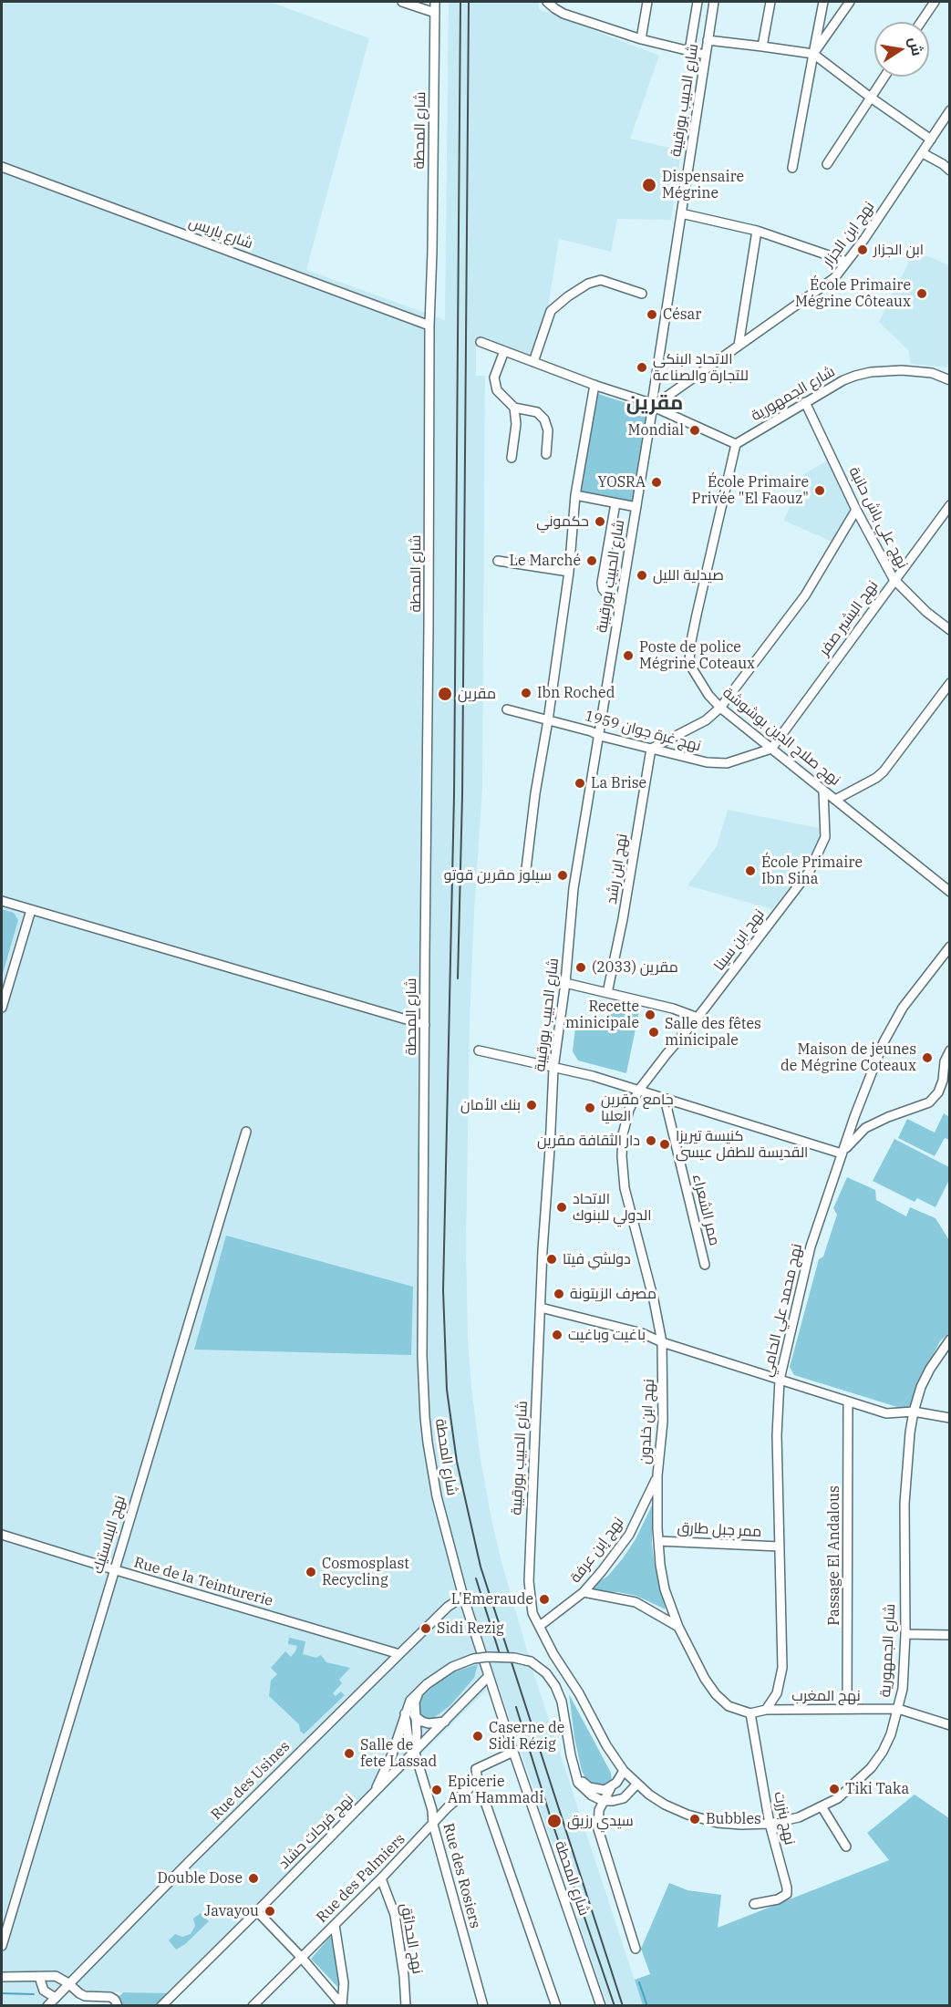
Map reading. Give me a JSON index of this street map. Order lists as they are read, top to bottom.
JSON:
{
  "streets": {
    "street": [
      "شارع الحبيب بورقيبة",
      "شارع المحطة",
      "شارع باريس",
      "نهج ابن الجزار",
      "شارع الجمهورية",
      "نهج علي باش حانبة",
      "نهج البشير صفر",
      "نهج غرة جوان 1959",
      "نهج صلاح الدين بوشوشة",
      "نهج ابن رشد",
      "نهج ابن سينا",
      "ممر الشعراء",
      "نهج محمد علي الحامي",
      "نهج ابن خلدون",
      "ممر جبل طارق",
      "نهج البلاستيك",
      "نهج إبن عرفة",
      "Passage El Andalous",
      "Rue de la Teinturerie",
      "نهج المغرب",
      "Rue des Usines",
      "نهج بنزرت",
      "نهج فرحات حشاد",
      "Rue des Rosiers",
      "Rue des Palmiers",
      "نهج الحدائق"
    ]
  },
  "crossings": [
    ["شارع الحبيب بورقيبة", "نهج ابن الجزار"],
    ["شارع الحبيب بورقيبة", "شارع الجمهورية"],
    ["شارع الحبيب بورقيبة", "نهج غرة جوان 1959"],
    ["شارع الحبيب بورقيبة", "نهج إبن عرفة"],
    ["شارع المحطة", "شارع باريس"],
    ["شارع المحطة", "Rue des Usines"],
    ["شارع المحطة", "نهج فرحات حشاد"],
    ["شارع الجمهورية", "نهج علي باش حانبة"],
    ["شارع الجمهورية", "نهج صلاح الدين بوشوشة"],
    ["شارع الجمهورية", "نهج إبن عرفة"],
    ["شارع الجمهورية", "نهج المغرب"],
    ["شارع الجمهورية", "نهج بنزرت"],
    ["نهج علي باش حانبة", "نهج البشير صفر"],
    ["نهج البشير صفر", "نهج غرة جوان 1959"],
    ["نهج البشير صفر", "نهج صلاح الدين بوشوشة"],
    ["نهج غرة جوان 1959", "نهج صلاح الدين بوشوشة"],
    ["نهج غرة جوان 1959", "نهج ابن رشد"],
    ["نهج صلاح الدين بوشوشة", "نهج ابن سينا"],
    ["نهج ابن سينا", "نهج ابن خلدون"],
    ["نهج محمد علي الحامي", "ممر جبل طارق"],
    ["نهج محمد علي الحامي", "نهج المغرب"],
    ["نهج ابن خلدون", "ممر جبل طارق"],
    ["نهج ابن خلدون", "نهج إبن عرفة"],
    ["نهج ابن خلدون", "نهج بنزرت"],
    ["نهج البلاستيك", "Rue de la Teinturerie"],
    ["Passage El Andalous", "نهج المغرب"],
    ["Rue de la Teinturerie", "Rue des Usines"],
    ["نهج فرحات حشاد", "Rue des Rosiers"],
    ["Rue des Rosiers", "Rue des Palmiers"],
    ["Rue des Palmiers", "نهج الحدائق"]
  ],
  "districts": ["مقرين"],
  "places": [
    "Dispensaire Mégrine",
    "ابن الجزار",
    "École Primaire Mégrine Côteaux",
    "César",
    "الاتحاد البنكي للتجارة والصناعة",
    "Mondial",
    "YOSRA",
    "École Primaire Privée \"El Faouz\"",
    "حكموني",
    "Le Marché",
    "صيدلية الليل",
    "Poste de police Mégrine Coteaux",
    "Ibn Roched",
    "مقرين",
    "La Brise",
    "École Primaire Ibn Sina",
    "سيلوز مقرين قوتو",
    "مقرين (2033)",
    "Recette minicipale",
    "Salle des fêtes minicipale",
    "Maison de jeunes de Mégrine Coteaux",
    "بنك الأمان",
    "جامع مقرين العليا",
    "دار الثقافة مقرين",
    "كنيسة تيريزا القديسة للطفل عيسى",
    "الاتحاد الدولي للبنوك",
    "دولشي فيتا",
    "مصرف الزيتونة",
    "باغيت وباغيت",
    "Cosmosplast Recycling",
    "L'Emeraude",
    "Sidi Rezig",
    "Caserne de Sidi Rézig",
    "Salle de fete Lassad",
    "Tiki Taka",
    "Epicerie Am Hammadi",
    "Bubbles",
    "سيدي رزيق",
    "Double Dose",
    "Javayou"
  ],
  "north": "right"
}
